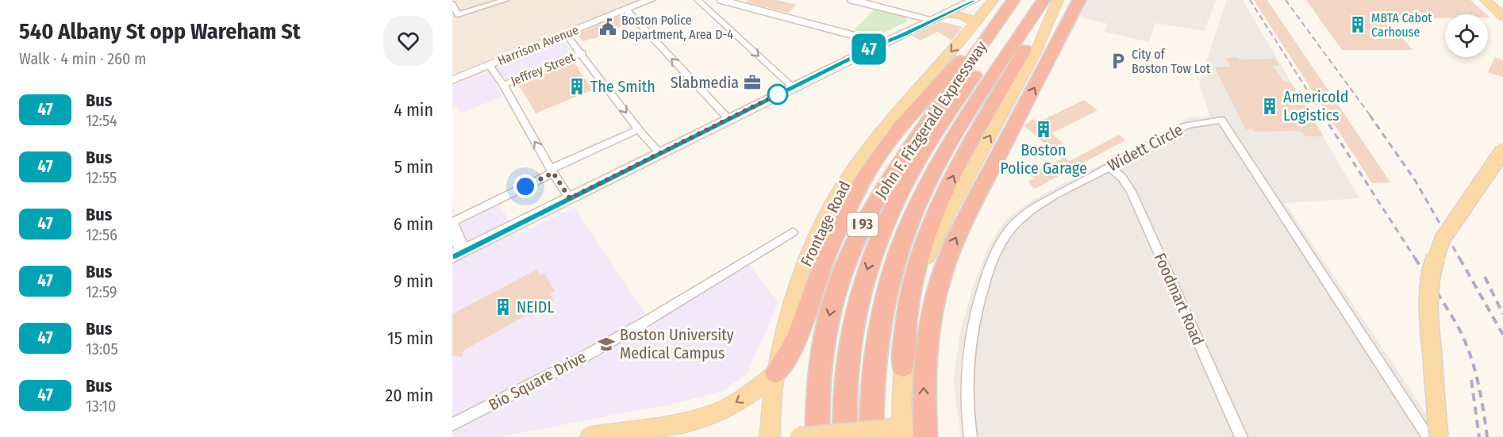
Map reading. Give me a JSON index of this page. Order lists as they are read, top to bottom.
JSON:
{
  "streets": {
    "highway": ["John F. Fitzgerald Expressway", "I 93"],
    "main road": ["Harrison Avenue", "Frontage Road"],
    "street": [
      "Jeffrey Street",
      "Widett Circle",
      "Foodmart Road",
      "Bio Square Drive"
    ]
  },
  "crossings": [
    ["Widett Circle", "Foodmart Road"]
  ],
  "places": {
    "building": [
      "MBTA Cabot Carhouse",
      "The Smith",
      "Americold Logistics",
      "Boston Police Garage",
      "NEIDL"
    ],
    "public building": ["Boston Police Department, Area D-4"],
    "parking": ["City of Boston Tow Lot"],
    "office": ["Slabmedia"],
    "school or university": ["Boston University Medical Campus"]
  },
  "lines": ["bus line 47"],
  "page": {
    "heading": ["540 Albany St opp Wareham St", "Walk · 4 min · 260 m"],
    "on_map": "47",
    "list": [
      {
        "mark": "47",
        "name": "Bus",
        "note": "12:54",
        "value": "4 min"
      },
      {
        "mark": "47",
        "name": "Bus",
        "note": "12:55",
        "value": "5 min"
      },
      {
        "mark": "47",
        "name": "Bus",
        "note": "12:56",
        "value": "6 min"
      },
      {
        "mark": "47",
        "name": "Bus",
        "note": "12:59",
        "value": "9 min"
      },
      {
        "mark": "47",
        "name": "Bus",
        "note": "13:05",
        "value": "15 min"
      },
      {
        "mark": "47",
        "name": "Bus",
        "note": "13:10",
        "value": "20 min"
      }
    ]
  }
}
